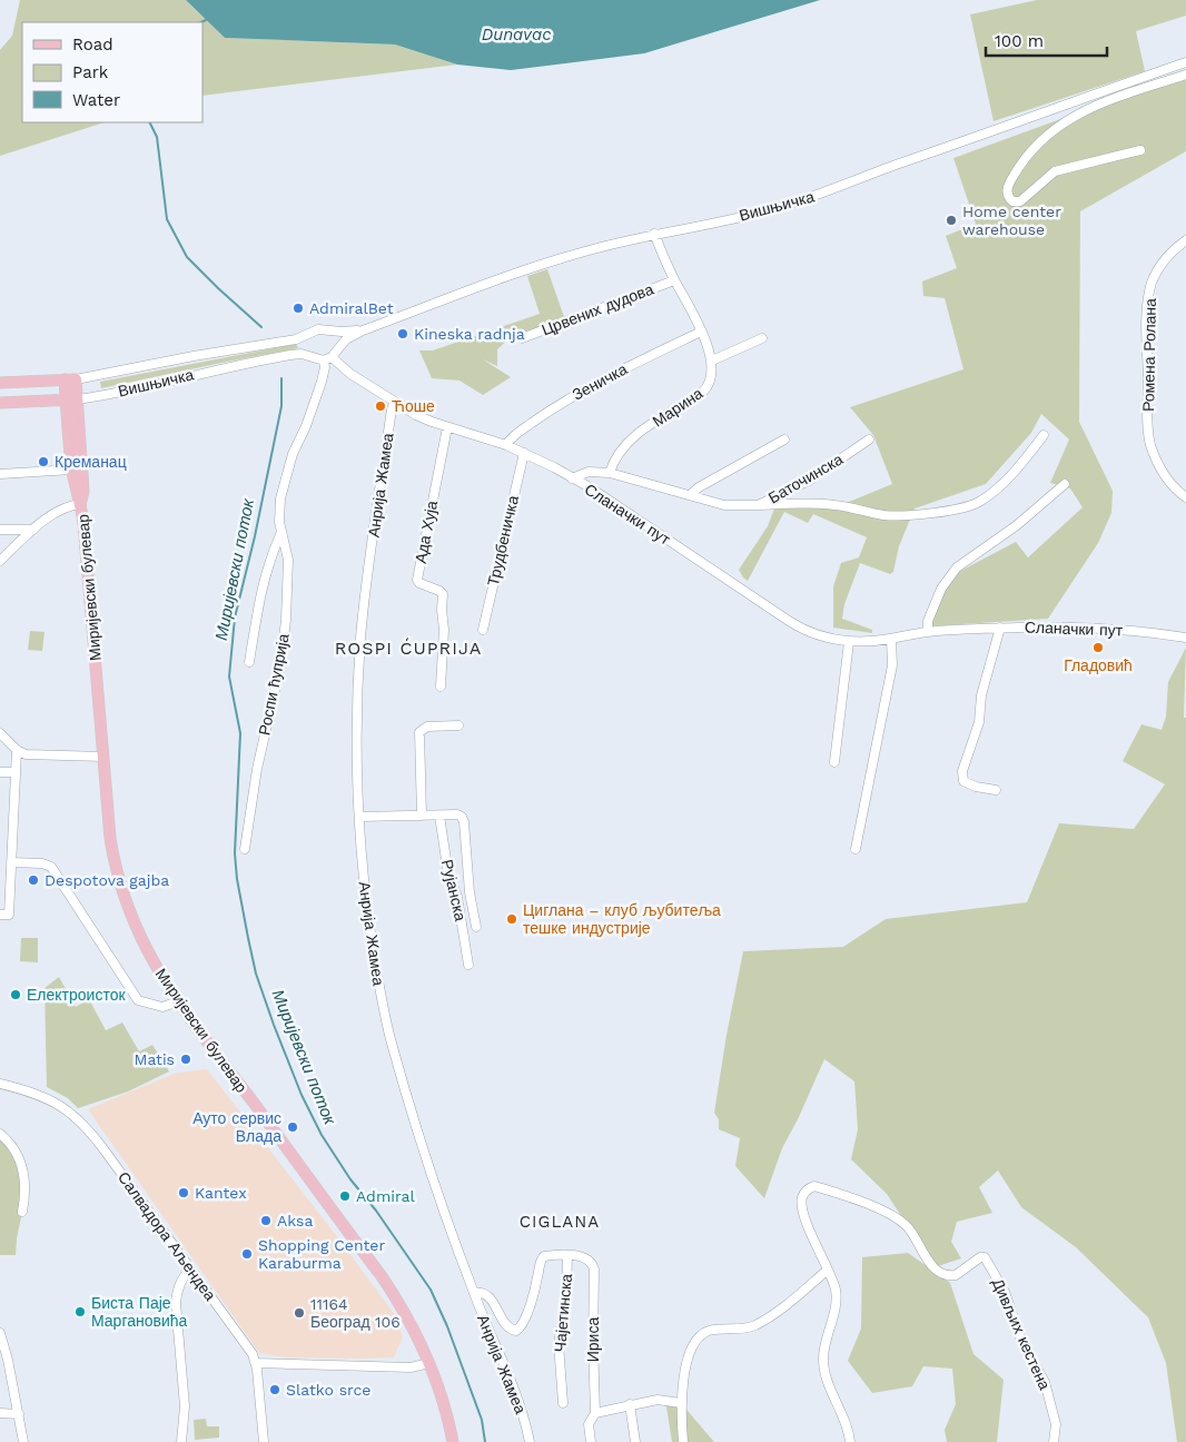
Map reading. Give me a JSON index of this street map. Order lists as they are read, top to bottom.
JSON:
{
  "streets": {
    "main road": ["Вишњичка", "Миријевски булевар"],
    "street": [
      "Црвених дудова",
      "Ромена Ролана",
      "Зеничка",
      "Марина",
      "Баточинска",
      "Анрија Жамеа",
      "Сланачки пут",
      "Ада Хуја",
      "Трудбеничка",
      "Роспи ћуприја",
      "Рујанска",
      "Салвадора Аљендеа",
      "Чајетинска",
      "Дивљих кестена",
      "Ириса"
    ]
  },
  "crossings": [
    ["Вишњичка", "Сланачки пут"],
    ["Вишњичка", "Миријевски булевар"],
    ["Вишњичка", "Роспи ћуприја"],
    ["Зеничка", "Сланачки пут"],
    ["Марина", "Баточинска"],
    ["Анрија Жамеа", "Сланачки пут"],
    ["Анрија Жамеа", "Чајетинска"],
    ["Сланачки пут", "Ада Хуја"],
    ["Сланачки пут", "Трудбеничка"],
    ["Сланачки пут", "Роспи ћуприја"],
    ["Чајетинска", "Ириса"]
  ],
  "districts": ["ROSPI ĆUPRIJA", "CIGLANA"],
  "water": ["Dunavac", "Миријевски поток"],
  "places": [
    "Home center warehouse",
    "AdmiralBet",
    "Kineska radnja",
    "Ћоше",
    "Креманац",
    "Гладовић",
    "Despotova gajba",
    "Циглана – клуб љубитеља тешке индустрије",
    "Електроисток",
    "Matis",
    "Ауто сервис Влада",
    "Kantex",
    "Admiral",
    "Aksa",
    "Shopping Center Karaburma",
    "Биста Паје Маргановића",
    "11164 Београд 106",
    "Slatko srce"
  ],
  "legend": ["Road", "Park", "Water"],
  "scale_bar": "100 m"
}
